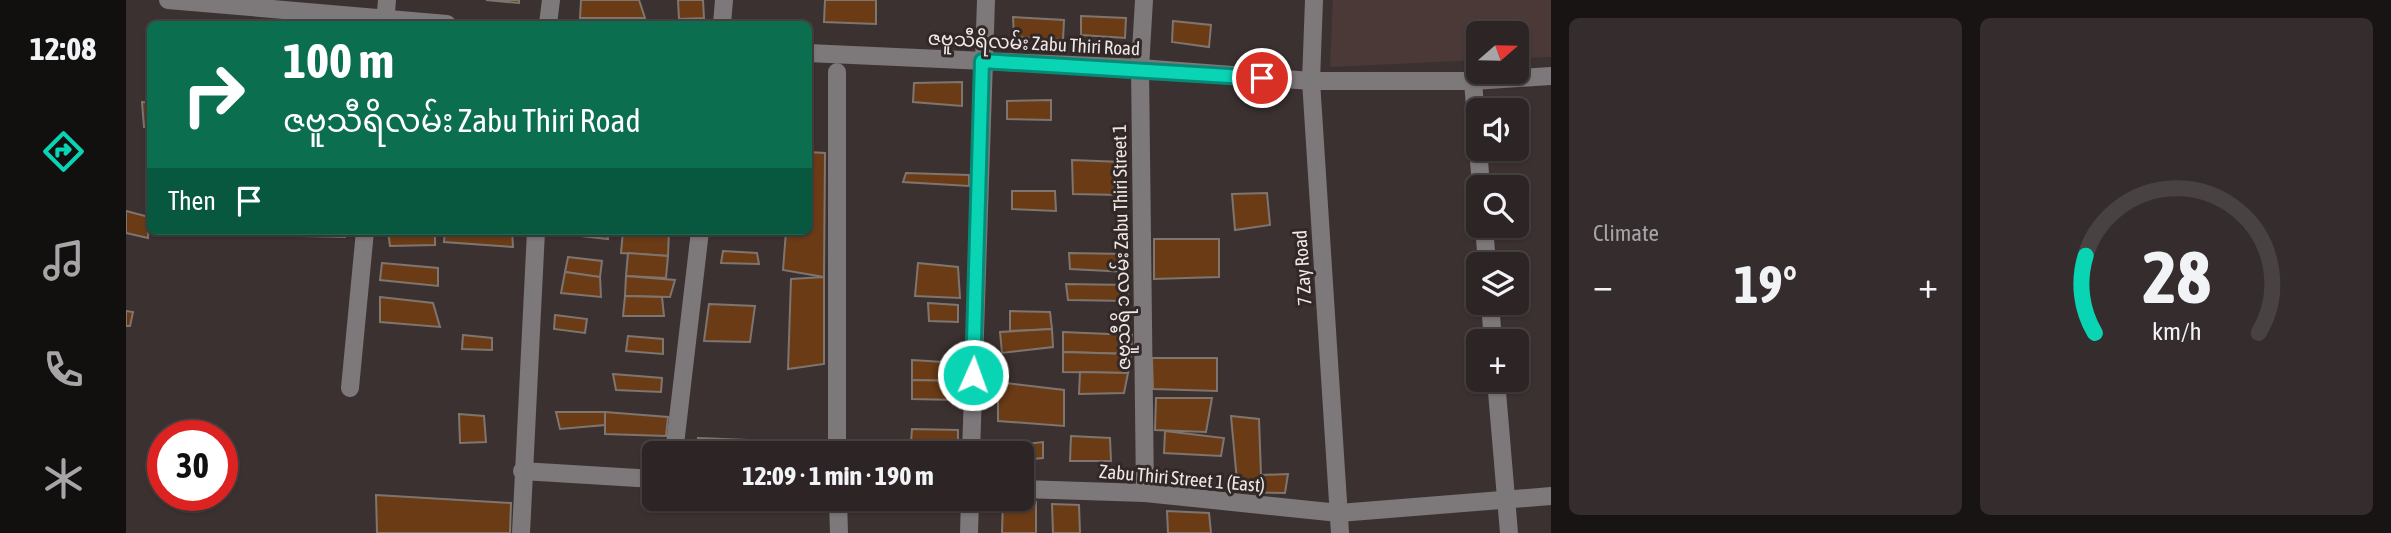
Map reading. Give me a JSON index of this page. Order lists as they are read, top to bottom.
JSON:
{
  "streets": {
    "street": [
      "ဇဗူသီရိလမ်း Zabu Thiri Road",
      "ဇဗူသီရိ ၁ လမ်း Zabu Thiri Street 1",
      "7 Zay Road",
      "Zabu Thiri Street 1 (East)"
    ]
  },
  "crossings": [
    ["ဇဗူသီရိလမ်း Zabu Thiri Road", "ဇဗူသီရိ ၁ လမ်း Zabu Thiri Street 1"],
    ["ဇဗူသီရိလမ်း Zabu Thiri Road", "7 Zay Road"],
    ["ဇဗူသီရိ ၁ လမ်း Zabu Thiri Street 1", "Zabu Thiri Street 1 (East)"],
    ["7 Zay Road", "Zabu Thiri Street 1 (East)"]
  ],
  "north": "right",
  "page": {
    "tabs": "12:08",
    "tile": "Climate",
    "map_buttons": "+",
    "turn": ["100 m", "ဇဗူသီရိလမ်း Zabu Thiri Road"],
    "then": "Then",
    "heat": ["−", "19°", "+"],
    "limit": "30",
    "trip": "12:09 · 1 min · 190 m",
    "gauge": ["28", "km/h"]
  }
}
